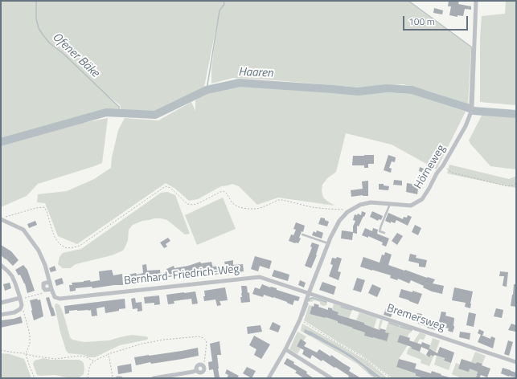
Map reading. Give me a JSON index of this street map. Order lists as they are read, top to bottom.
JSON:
{
  "streets": {
    "street": ["Hörneweg", "Bernhard-Friedrich-Weg", "Bremersweg"]
  },
  "crossings": [
    ["Hörneweg", "Bernhard-Friedrich-Weg"],
    ["Hörneweg", "Bremersweg"],
    ["Bernhard-Friedrich-Weg", "Bremersweg"]
  ],
  "water": ["Ofener Bäke", "Haaren"],
  "scale_bar": "100 m"
}
